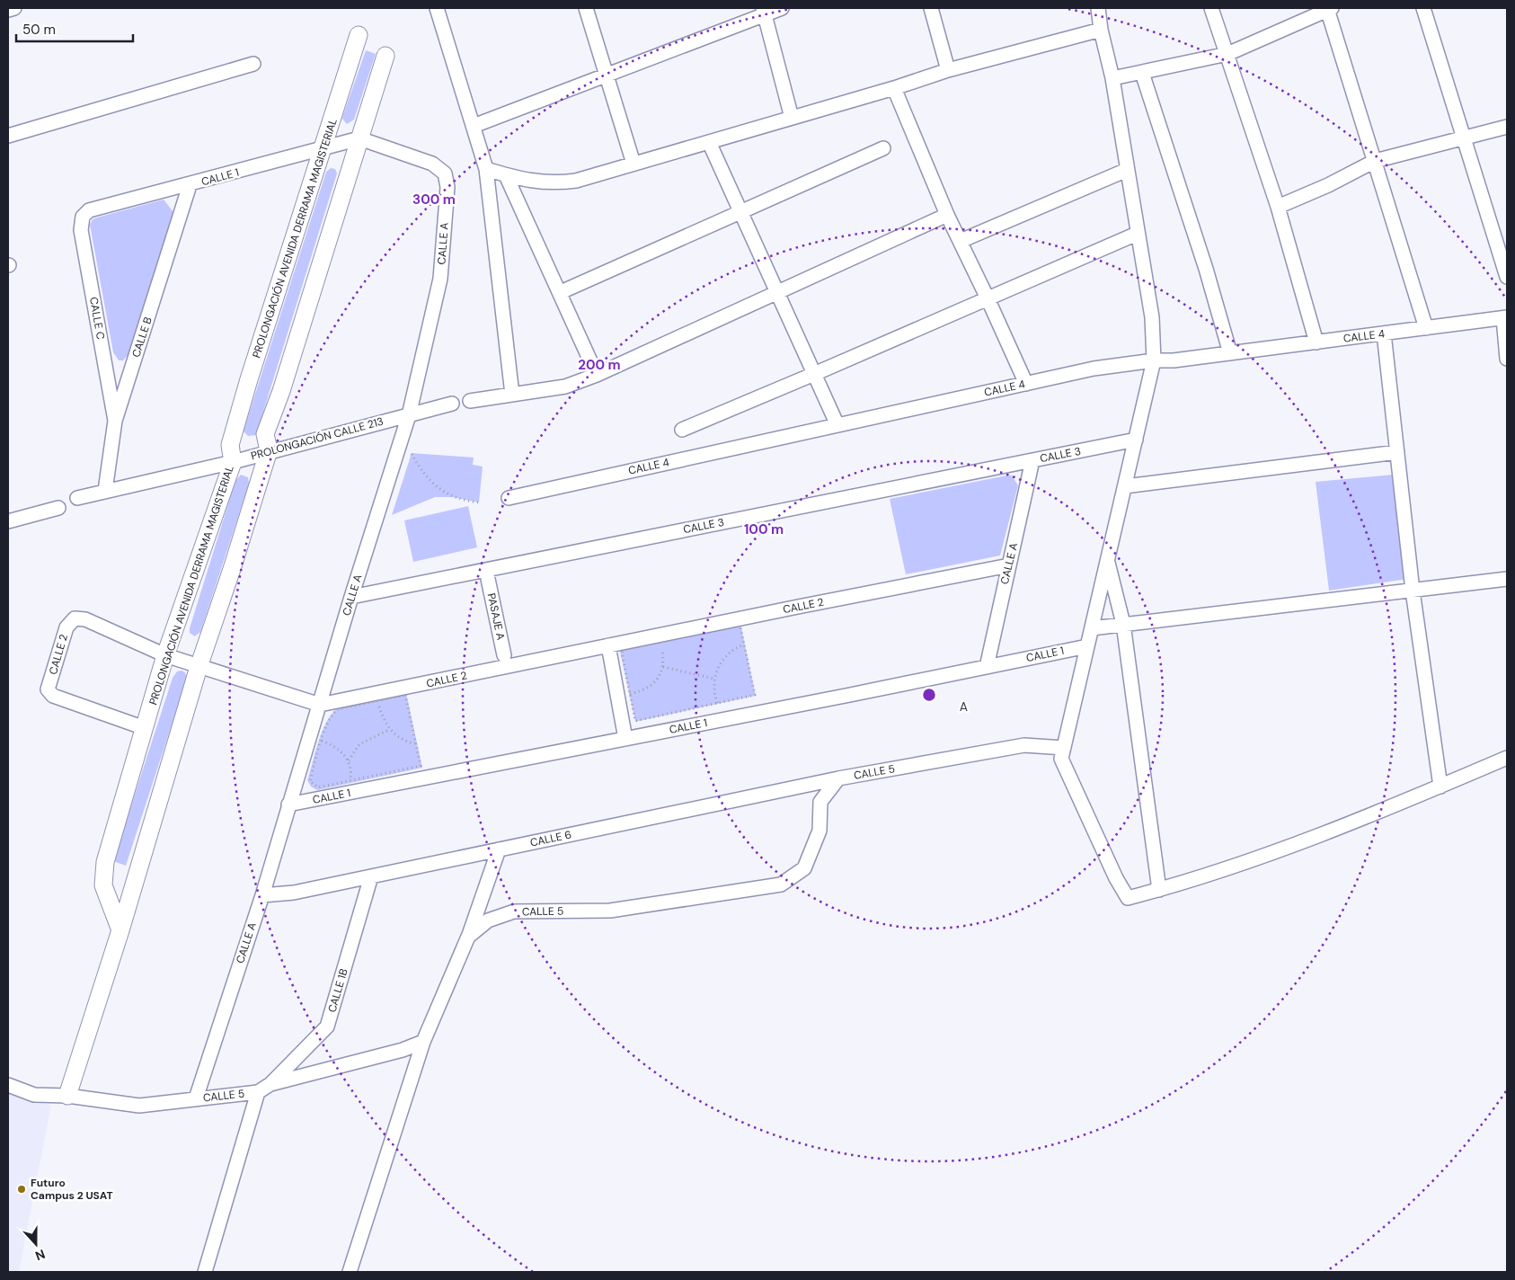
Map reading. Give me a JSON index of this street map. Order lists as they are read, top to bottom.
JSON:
{
  "streets": {
    "street": [
      "CALLE 1",
      "PROLONGACIÓN AVENIDA DERRAMA MAGISTERIAL",
      "CALLE A",
      "CALLE C",
      "CALLE 4",
      "CALLE B",
      "PROLONGACIÓN CALLE 213",
      "CALLE 3",
      "CALLE 2",
      "PASAJE A",
      "CALLE 5",
      "CALLE 6",
      "CALLE 1B"
    ]
  },
  "crossings": [
    ["CALLE 1", "PROLONGACIÓN AVENIDA DERRAMA MAGISTERIAL"],
    ["CALLE 1", "CALLE A"],
    ["CALLE 1", "CALLE C"],
    ["CALLE 1", "CALLE B"],
    ["PROLONGACIÓN AVENIDA DERRAMA MAGISTERIAL", "PROLONGACIÓN CALLE 213"],
    ["PROLONGACIÓN AVENIDA DERRAMA MAGISTERIAL", "CALLE 2"],
    ["CALLE A", "PROLONGACIÓN CALLE 213"],
    ["CALLE A", "CALLE 3"],
    ["CALLE A", "CALLE 2"],
    ["CALLE A", "CALLE 5"],
    ["CALLE A", "CALLE 6"],
    ["CALLE C", "CALLE B"],
    ["CALLE B", "PROLONGACIÓN CALLE 213"],
    ["CALLE 5", "CALLE 6"],
    ["CALLE 5", "CALLE 1B"],
    ["CALLE 6", "CALLE 1B"]
  ],
  "districts": ["A"],
  "places": ["Futuro Campus 2 USAT"],
  "scale_bar": "50 m",
  "north": "bottom",
  "rings": ["300 m", "200 m", "100 m"]
}
